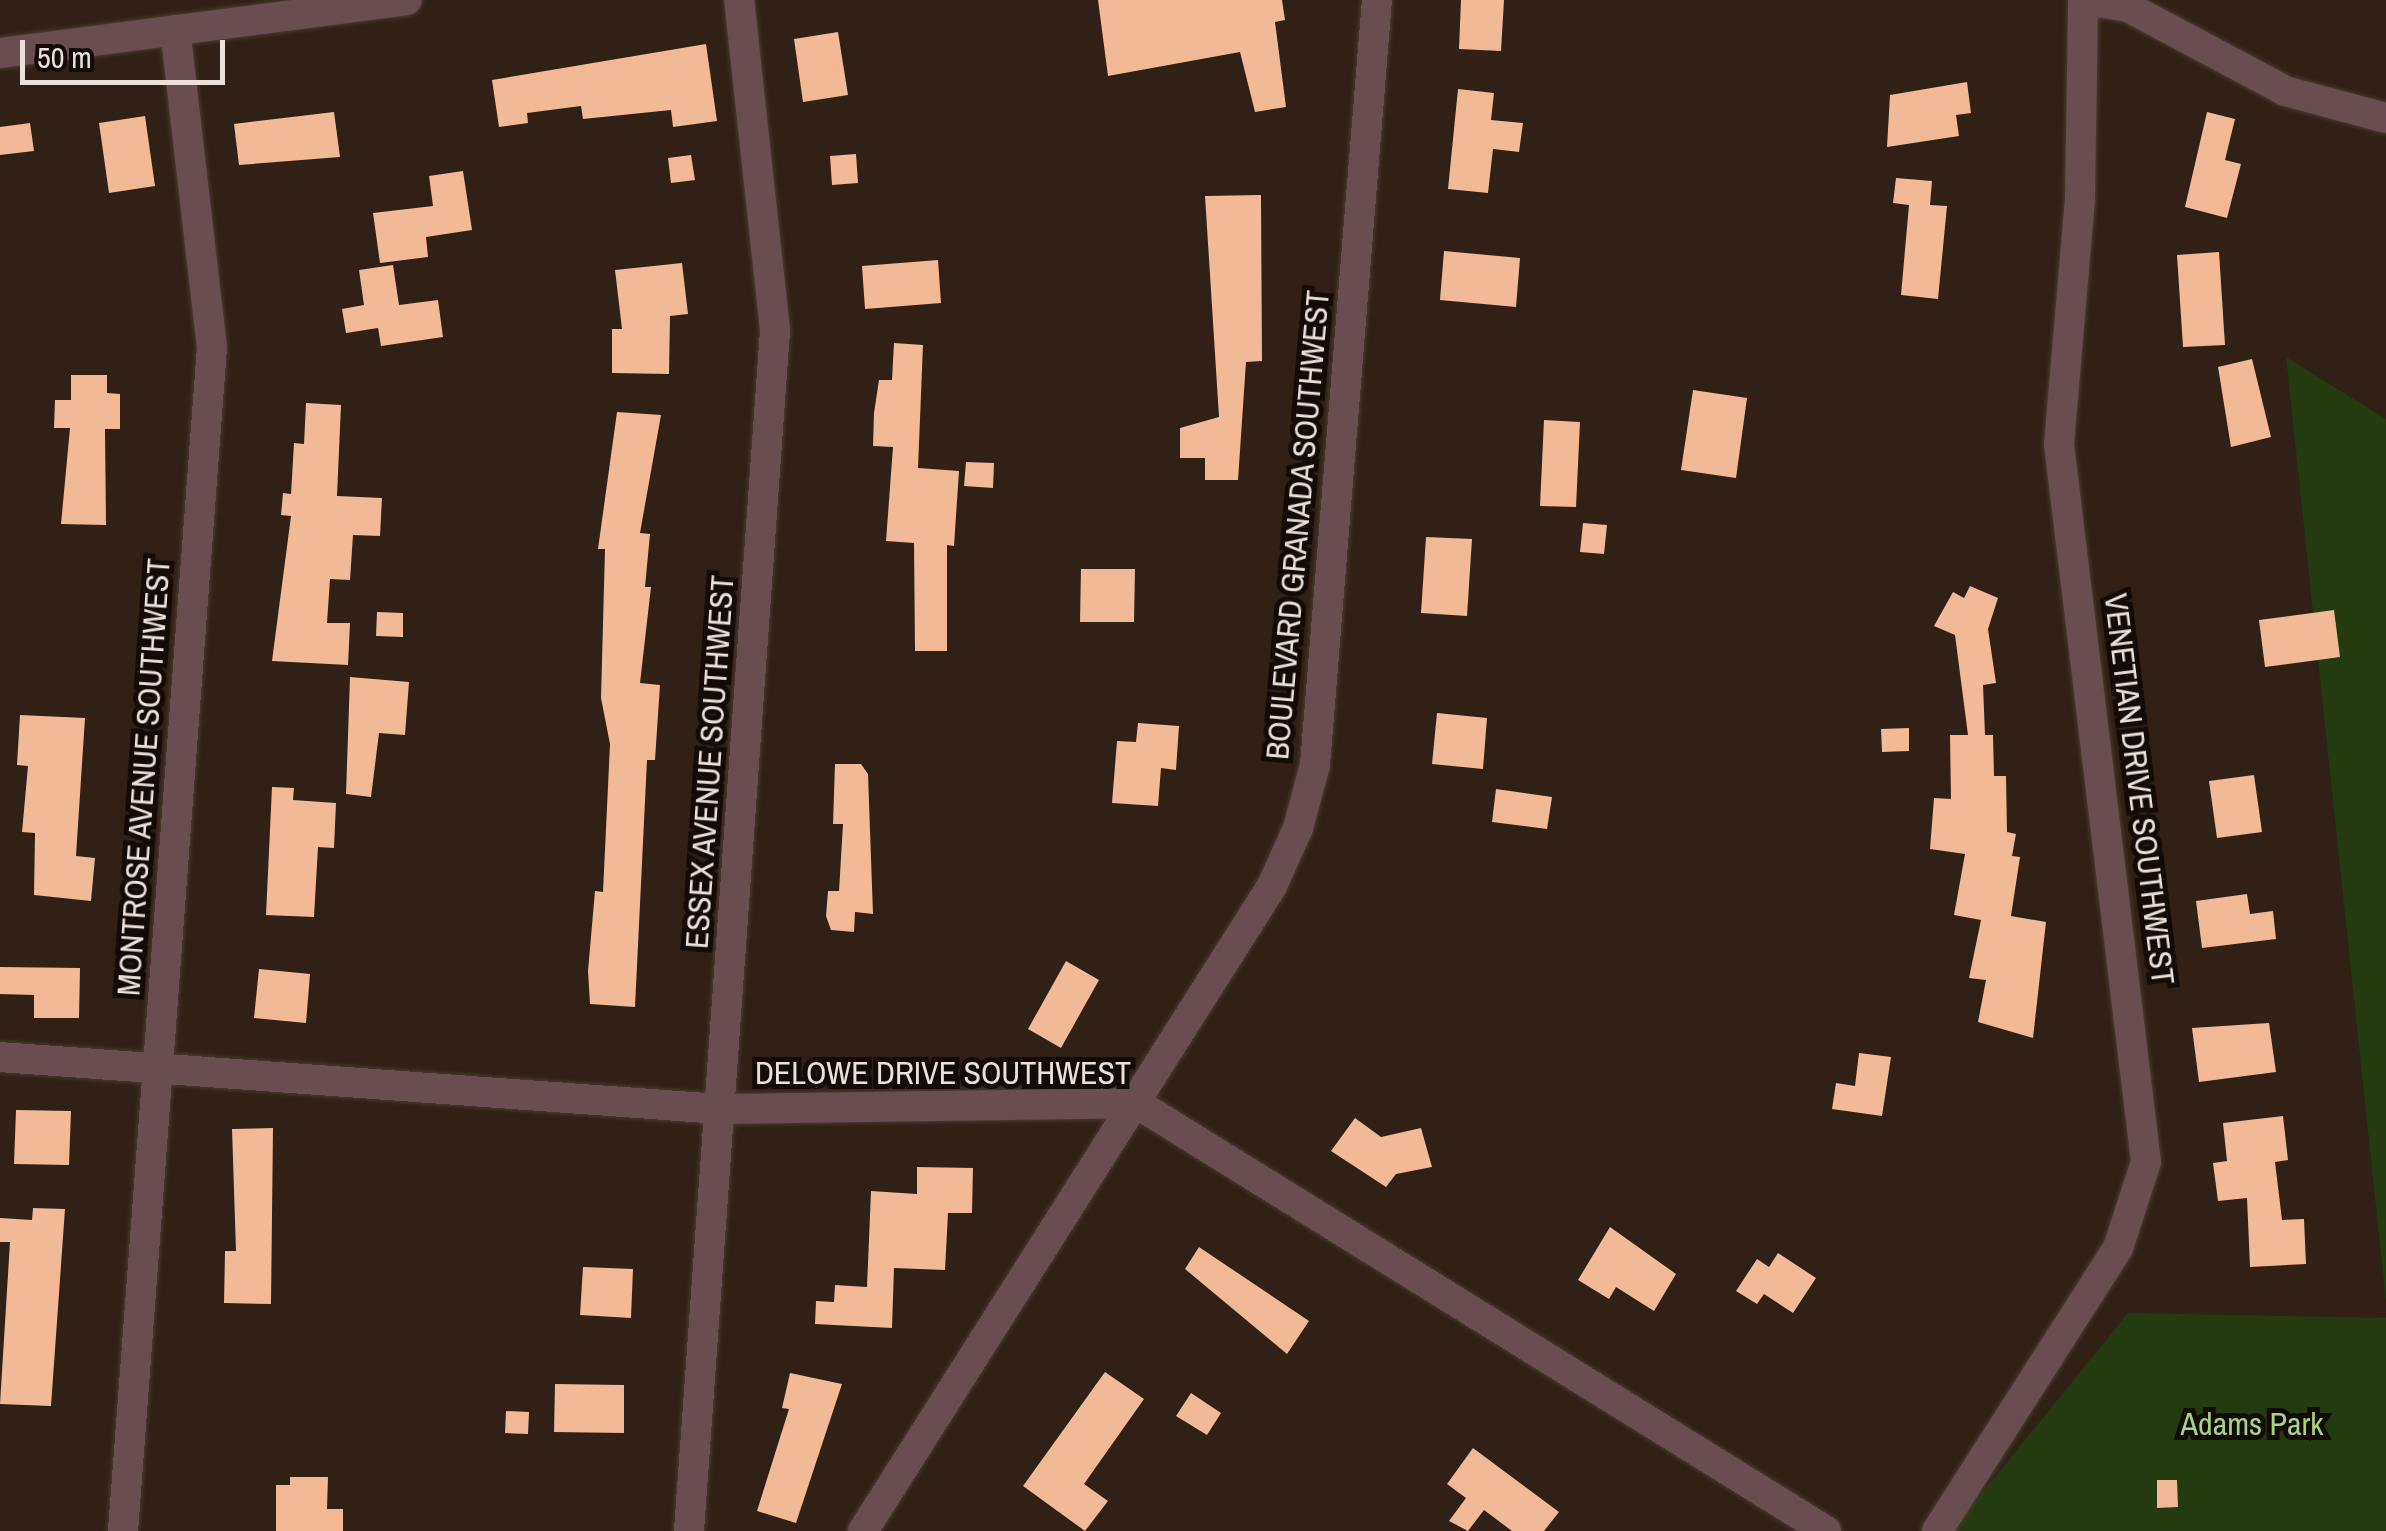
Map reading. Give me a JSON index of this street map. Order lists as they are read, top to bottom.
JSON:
{
  "streets": {
    "street": [
      "BOULEVARD GRANADA SOUTHWEST",
      "ESSEX AVENUE SOUTHWEST",
      "MONTROSE AVENUE SOUTHWEST",
      "VENETIAN DRIVE SOUTHWEST",
      "DELOWE DRIVE SOUTHWEST"
    ]
  },
  "crossings": [
    ["BOULEVARD GRANADA SOUTHWEST", "DELOWE DRIVE SOUTHWEST"],
    ["ESSEX AVENUE SOUTHWEST", "DELOWE DRIVE SOUTHWEST"],
    ["MONTROSE AVENUE SOUTHWEST", "DELOWE DRIVE SOUTHWEST"]
  ],
  "parks": ["Adams Park"],
  "scale_bar": "50 m"
}
